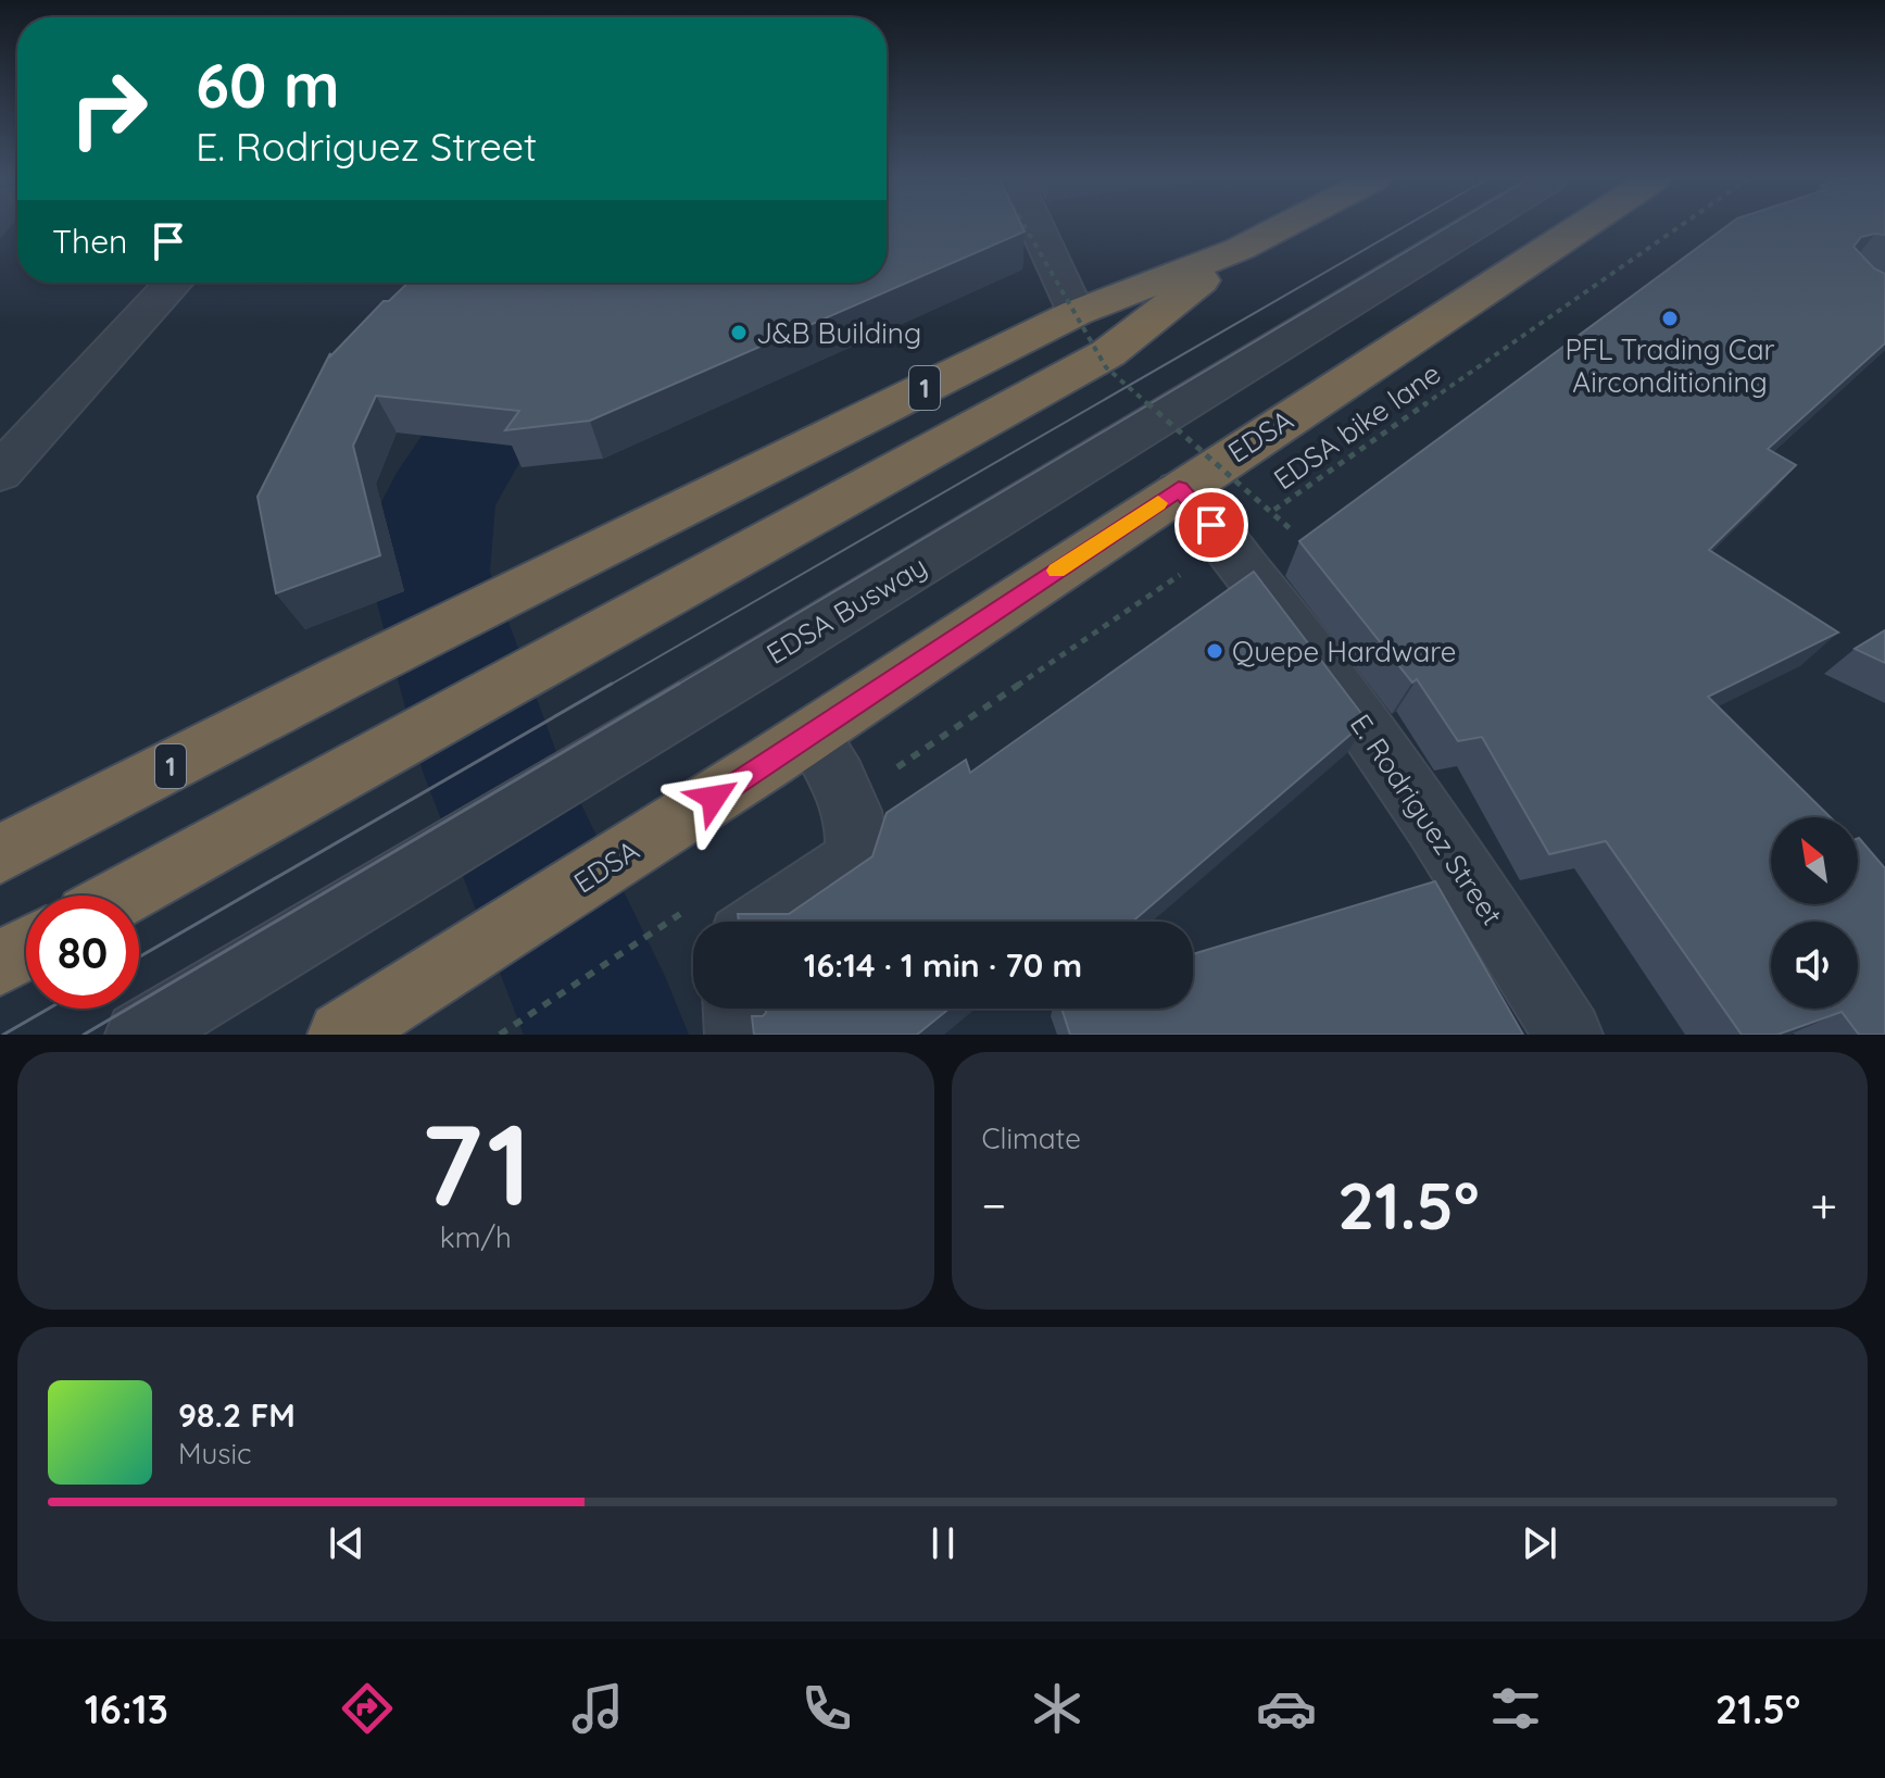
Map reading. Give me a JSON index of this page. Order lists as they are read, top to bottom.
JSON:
{
  "streets": {
    "highway": ["1", "EDSA"],
    "street": ["EDSA Busway", "E. Rodriguez Street"],
    "path": ["EDSA bike lane"]
  },
  "crossings": [
    ["EDSA bike lane", "E. Rodriguez Street"],
    ["EDSA", "E. Rodriguez Street"]
  ],
  "places": ["PFL Trading Car Airconditioning", "J&B Building", "Quepe Hardware"],
  "north": "top left",
  "page": {
    "turn": ["60 m", "E. Rodriguez Street"],
    "then": "Then",
    "limit": "80",
    "trip": "16:14 · 1 min · 70 m",
    "tile": [
      ["71", "km/h"],
      "Climate"
    ],
    "heat": ["−", "21.5°", "+"],
    "song": ["98.2 FM", "Music"],
    "tabs": ["16:13", "21.5°"]
  }
}
